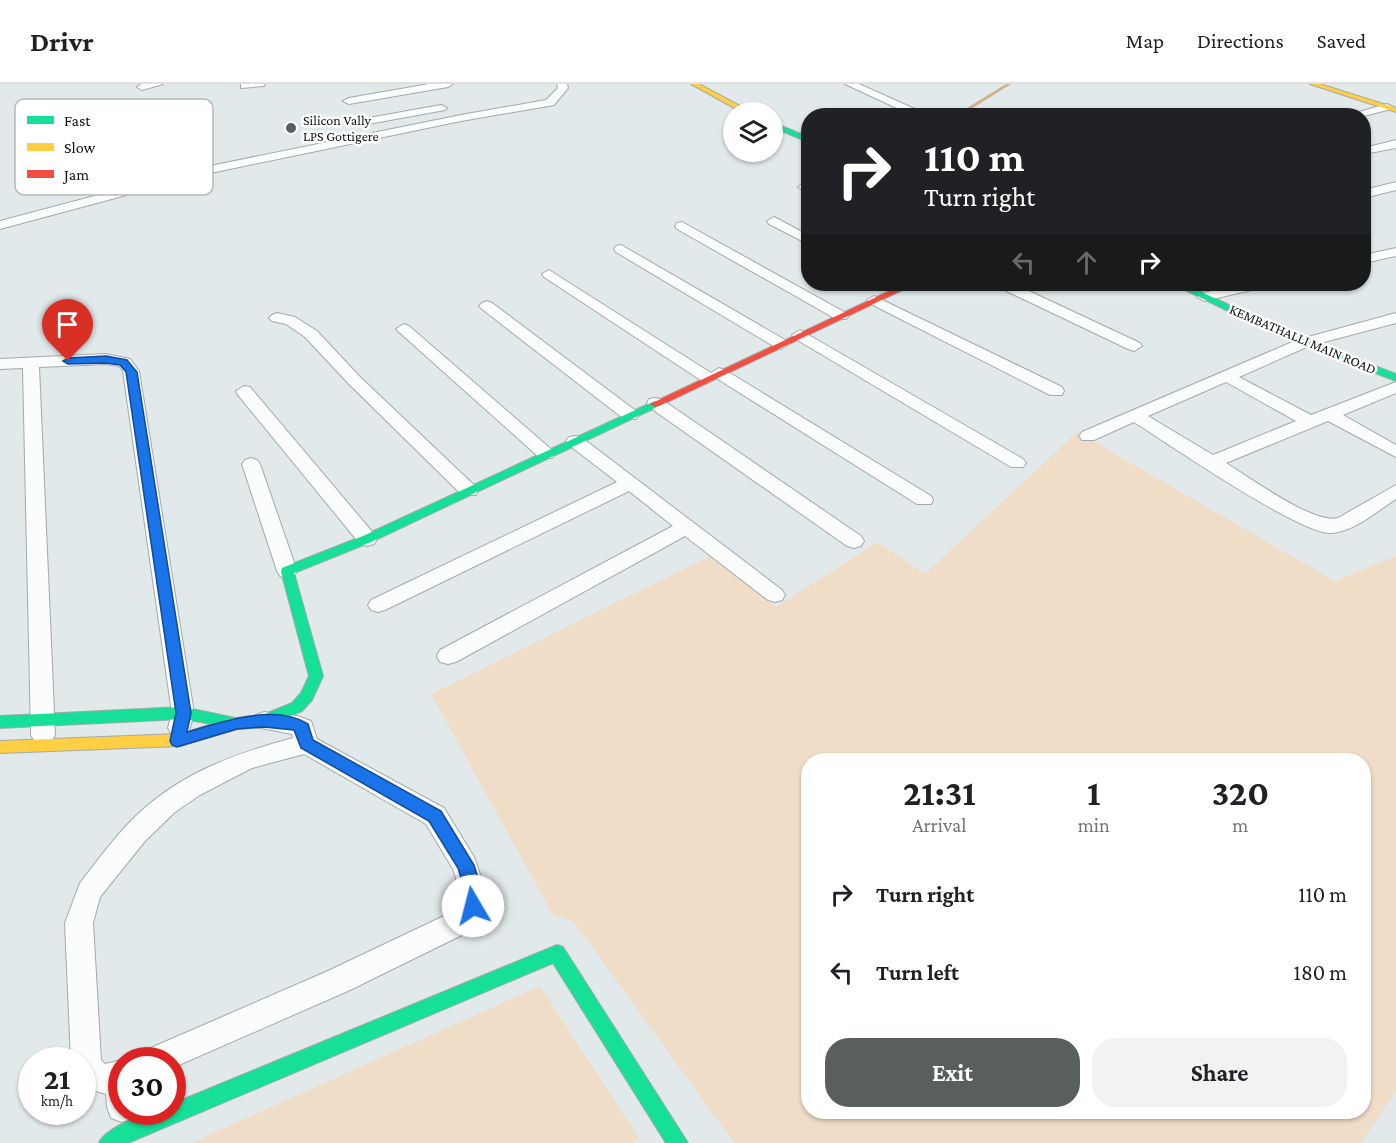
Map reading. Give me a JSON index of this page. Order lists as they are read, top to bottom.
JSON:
{
  "streets": {
    "street": ["KEMBATHALLI MAIN ROAD"]
  },
  "places": ["Silicon Vally LPS Gottigere"],
  "legend": ["Fast", "Slow", "Jam"],
  "page": {
    "header": "Drivr",
    "nav": ["Map", "Directions", "Saved"],
    "turn": ["110 m", "Turn right"],
    "eta": [
      "21:31",
      "Arrival",
      "1",
      "min",
      "320",
      "m"
    ],
    "list": [
      {
        "name": "Turn right",
        "value": "110 m"
      },
      {
        "name": "Turn left",
        "value": "180 m"
      }
    ],
    "buttons": ["Exit", "Share"],
    "speed": "21 km/h",
    "limit": "30"
  }
}
